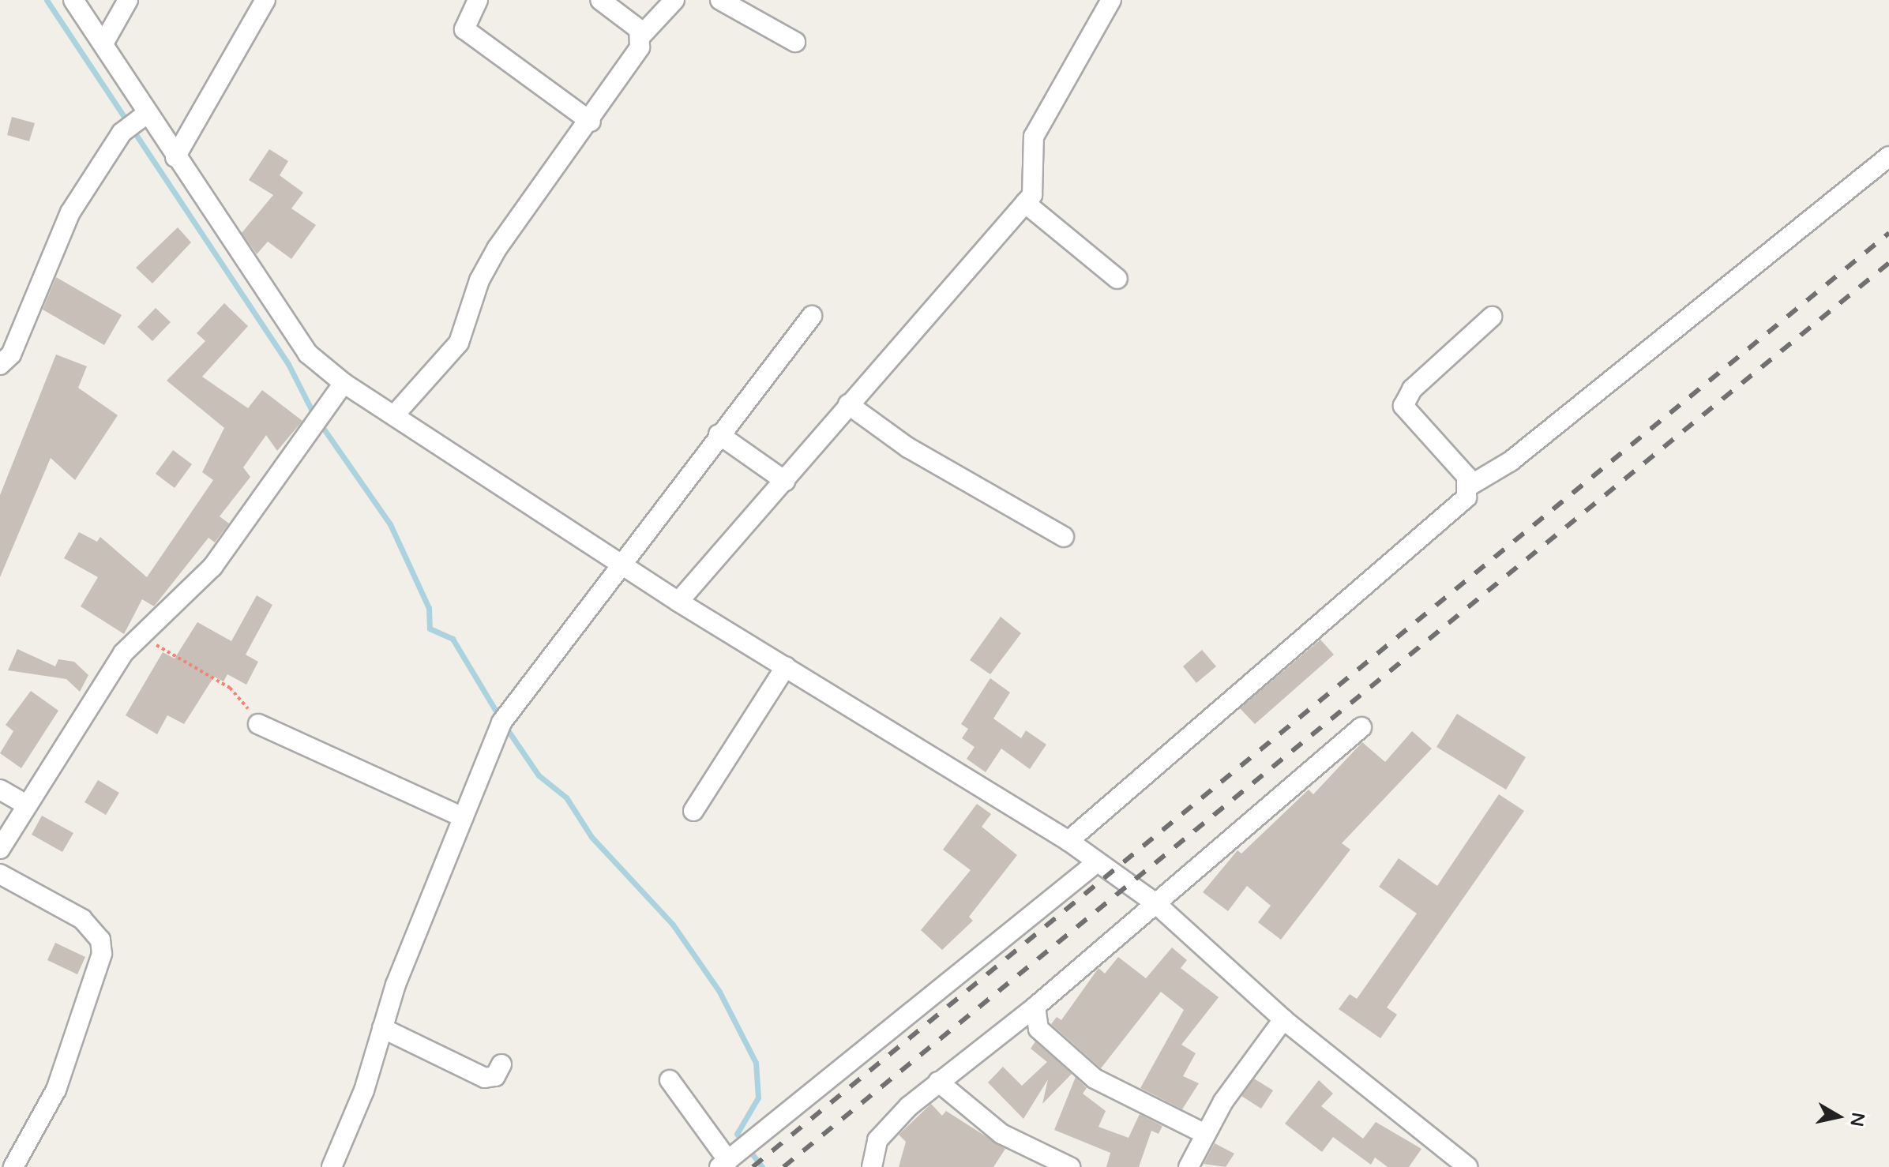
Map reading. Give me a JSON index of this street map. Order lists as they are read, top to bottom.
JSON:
{
  "north": "right"
}
